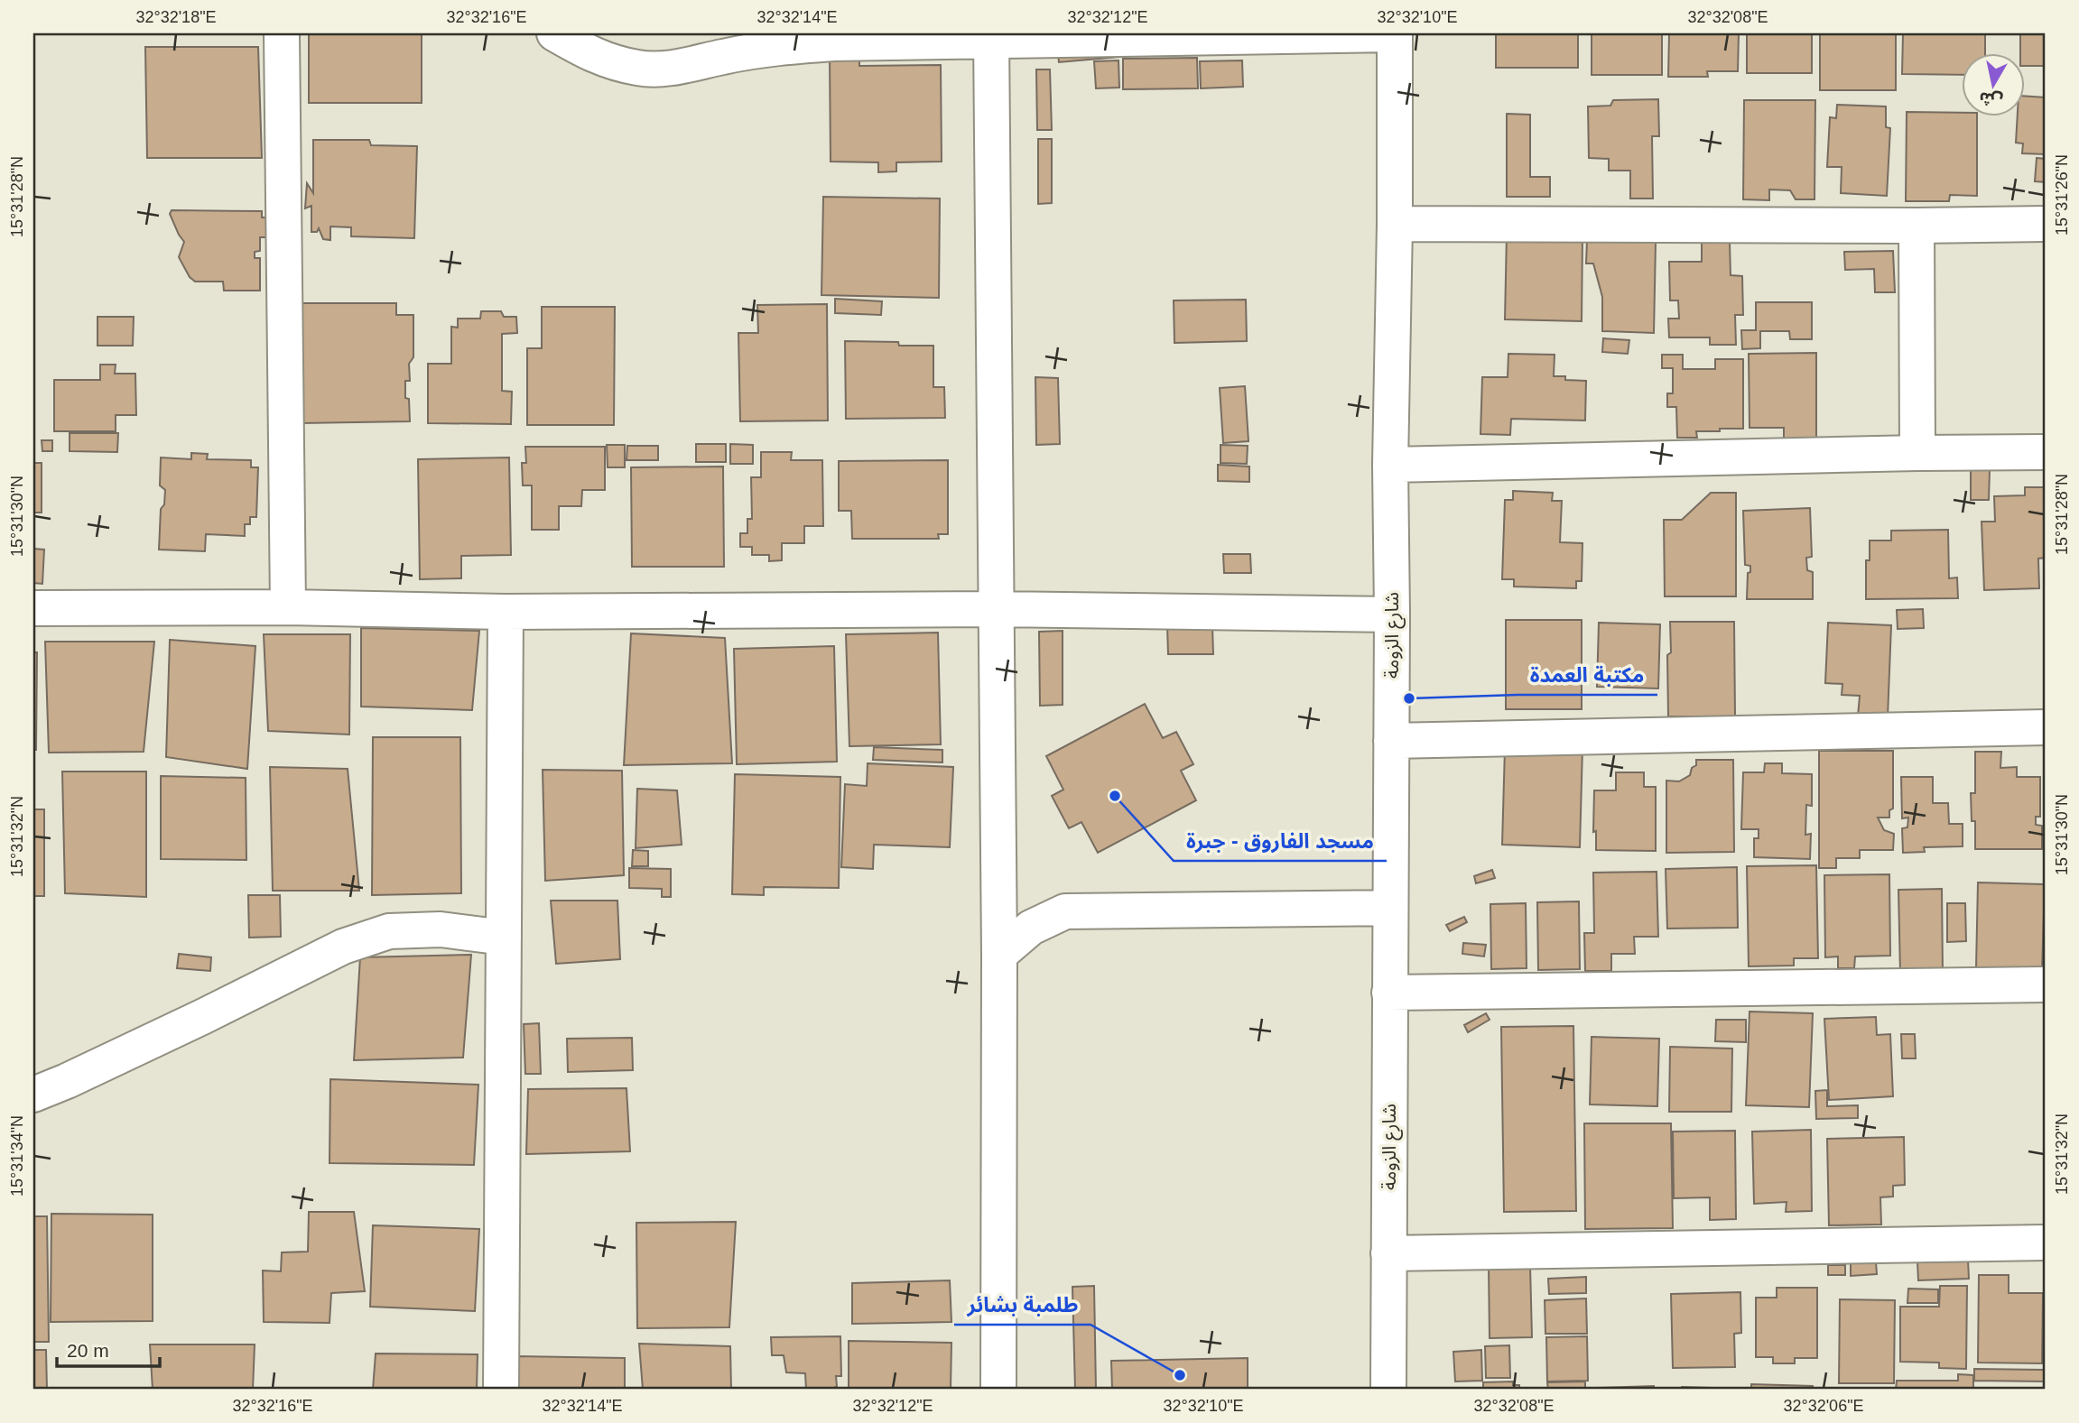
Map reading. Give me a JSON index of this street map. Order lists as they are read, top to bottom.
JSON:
{
  "streets": {
    "street": ["شارع الزومة"]
  },
  "places": ["مكتبة العمدة", "مسجد الفاروق - جبرة", "طلمبة بشائر"],
  "scale_bar": "20 m",
  "north": "bottom",
  "coordinates": [
    "32°32'18\"E",
    "32°32'16\"E",
    "32°32'14\"E",
    "32°32'12\"E",
    "32°32'10\"E",
    "32°32'08\"E",
    "15°31'26\"N",
    "15°31'28\"N",
    "15°31'30\"N",
    "15°31'32\"N",
    "15°31'34\"N",
    "32°32'06\"E"
  ]
}
